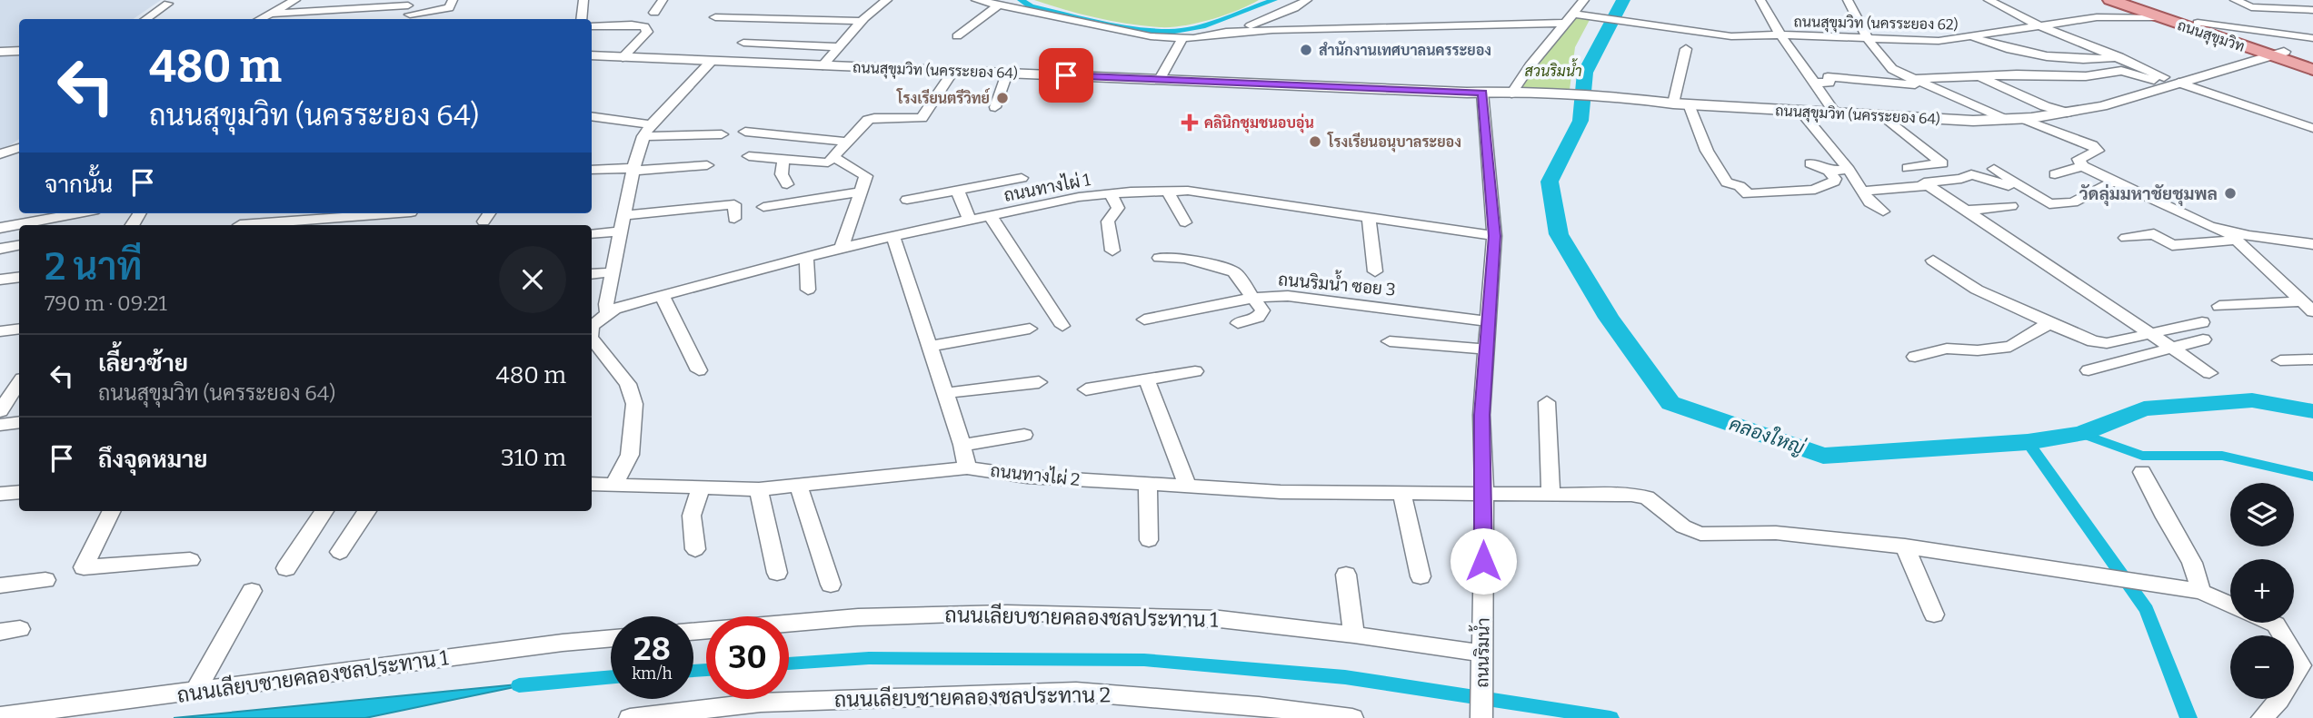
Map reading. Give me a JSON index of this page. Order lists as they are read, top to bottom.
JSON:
{
  "streets": {
    "main road": ["ถนนสุขุมวิท"],
    "street": [
      "ถนนสุขุมวิท (นครระยอง 62)",
      "ถนนสุขุมวิท (นครระยอง 64)",
      "ถนนทางไผ่ 1",
      "ถนนริมน้ำ ซอย 3",
      "ถนนทางไผ่ 2",
      "ถนนเลียบชายคลองชลประทาน 1",
      "ถนนริมน้ำ",
      "ถนนเลียบชายคลองชลประทาน 2"
    ]
  },
  "crossings": [
    ["ถนนสุขุมวิท (นครระยอง 62)", "ถนนสุขุมวิท"],
    ["ถนนสุขุมวิท", "ถนนสุขุมวิท (นครระยอง 64)"],
    ["ถนนสุขุมวิท (นครระยอง 64)", "ถนนริมน้ำ"],
    ["ถนนทางไผ่ 1", "ถนนริมน้ำ"],
    ["ถนนริมน้ำ ซอย 3", "ถนนริมน้ำ"],
    ["ถนนทางไผ่ 2", "ถนนริมน้ำ"],
    ["ถนนเลียบชายคลองชลประทาน 1", "ถนนริมน้ำ"]
  ],
  "water": ["คลองใหญ่"],
  "parks": ["สวนริมน้ำ"],
  "places": {
    "other": [
      "สำนักงานเทศบาลนครระยอง",
      "โรงเรียนตรีวิทย์",
      "โรงเรียนอนุบาลระยอง",
      "วัดลุ่มมหาชัยชุมพล"
    ],
    "health": ["คลินิกชุมชนอบอุ่น"]
  },
  "page": {
    "turn": ["480 m", "ถนนสุขุมวิท (นครระยอง 64)"],
    "then": "จากนั้น",
    "heading": ["2 นาที", "790 m · 09:21"],
    "list": [
      {
        "name": "เลี้ยวซ้าย",
        "note": "ถนนสุขุมวิท (นครระยอง 64)",
        "value": "480 m"
      },
      {
        "name": "ถึงจุดหมาย",
        "value": "310 m"
      }
    ],
    "map_buttons": ["+", "−"],
    "speed": "28 km/h",
    "limit": "30"
  }
}
